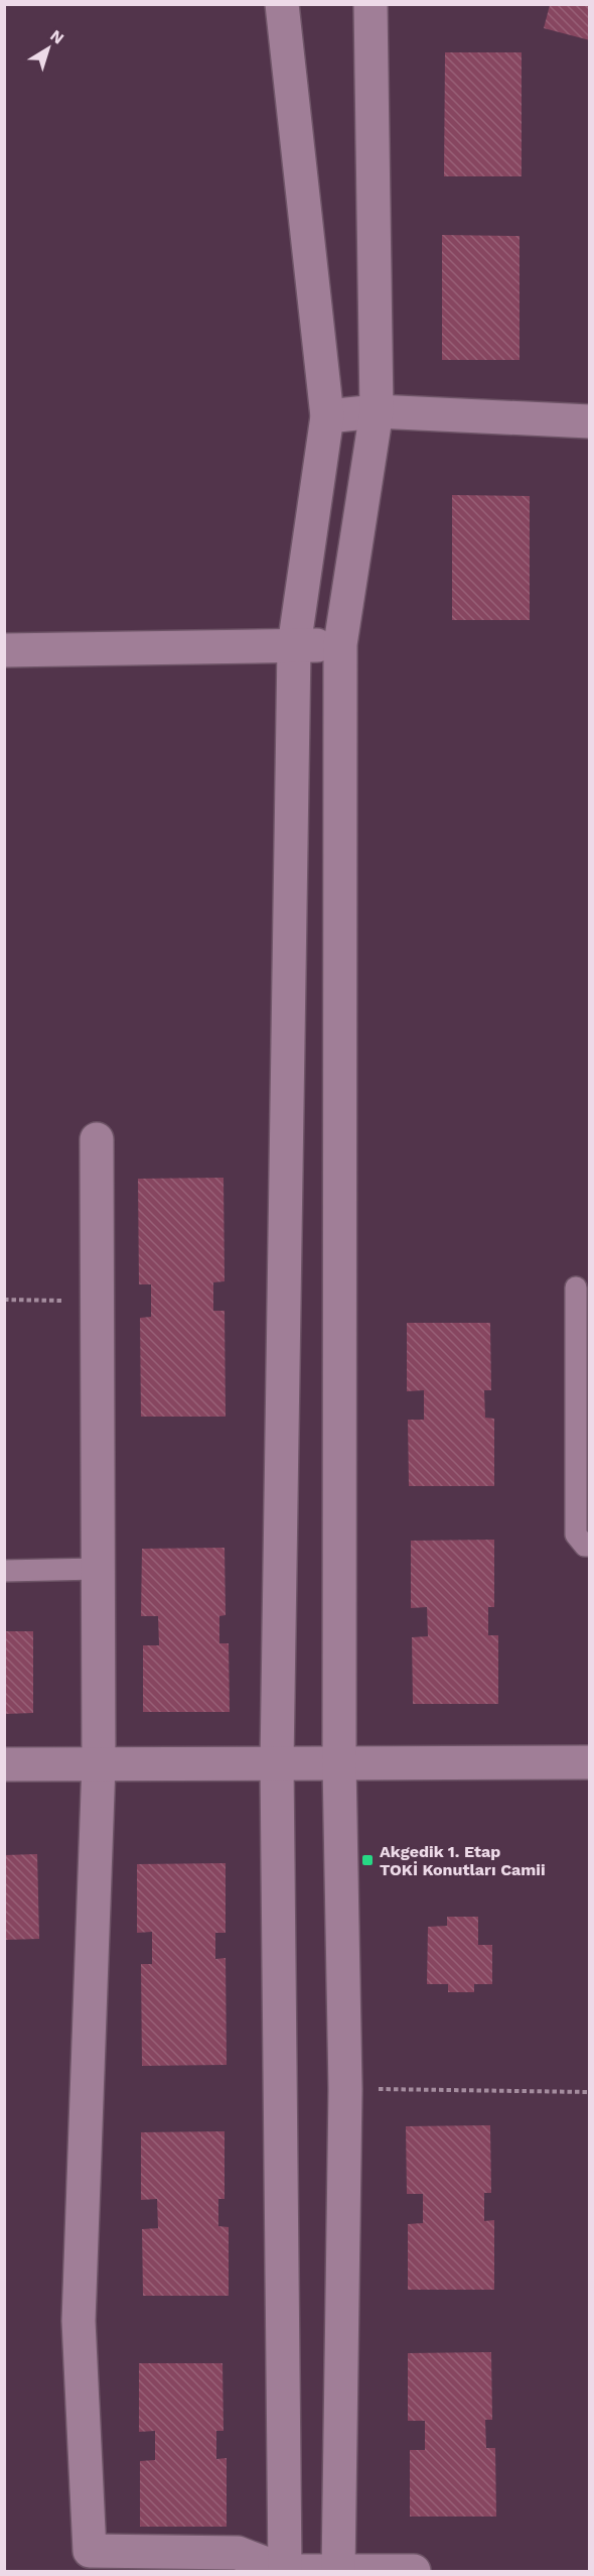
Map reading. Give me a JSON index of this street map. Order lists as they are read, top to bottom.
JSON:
{
  "places": {
    "transit": ["Akgedik 1. Etap TOKİ Konutları Camii"]
  },
  "north": "top right"
}
